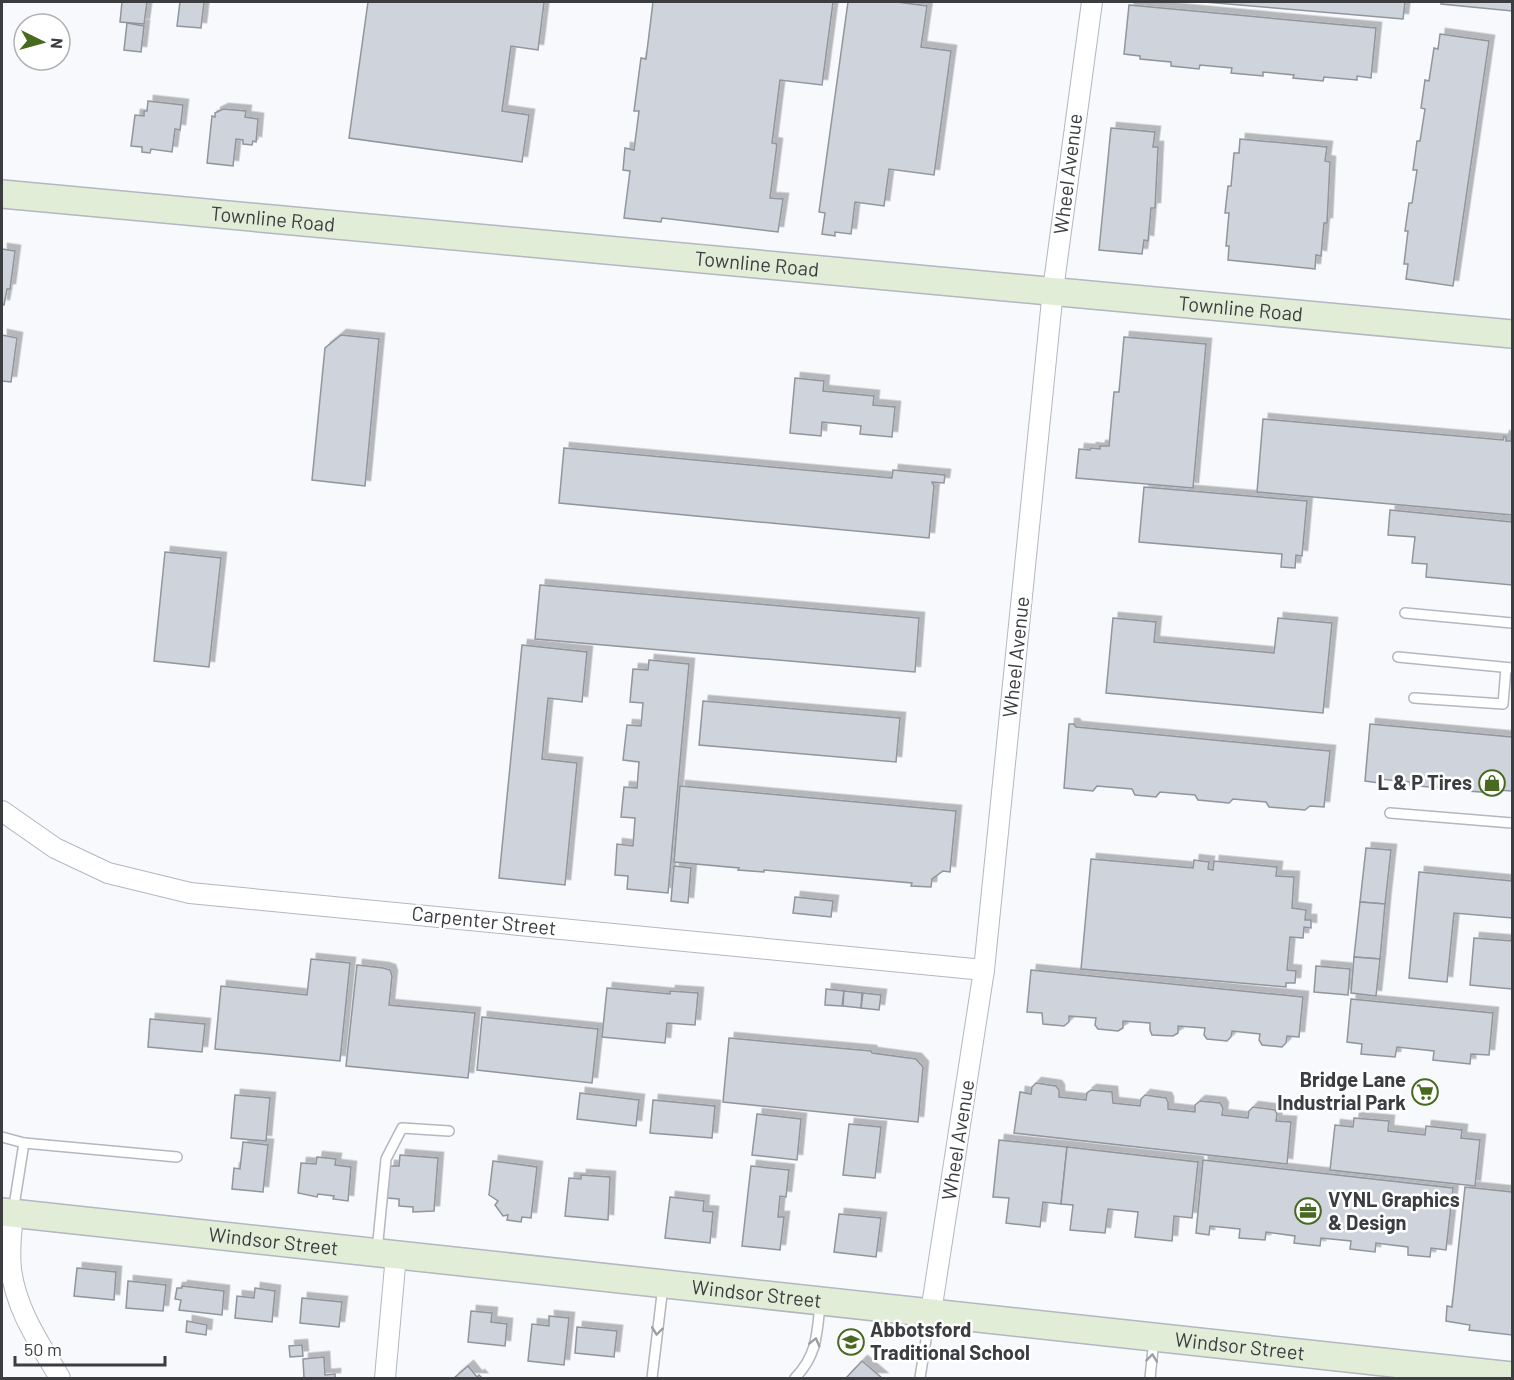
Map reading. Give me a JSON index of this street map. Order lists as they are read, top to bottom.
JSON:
{
  "streets": {
    "street": [
      "Wheel Avenue",
      "Townline Road",
      "Carpenter Street",
      "Windsor Street"
    ]
  },
  "crossings": [
    ["Wheel Avenue", "Townline Road"],
    ["Wheel Avenue", "Carpenter Street"],
    ["Wheel Avenue", "Windsor Street"]
  ],
  "places": {
    "shop": ["L & P Tires"],
    "supermarket": ["Bridge Lane Industrial Park"],
    "office": ["VYNL Graphics & Design"],
    "school or university": ["Abbotsford Traditional School"]
  },
  "scale_bar": "50 m",
  "north": "right"
}
